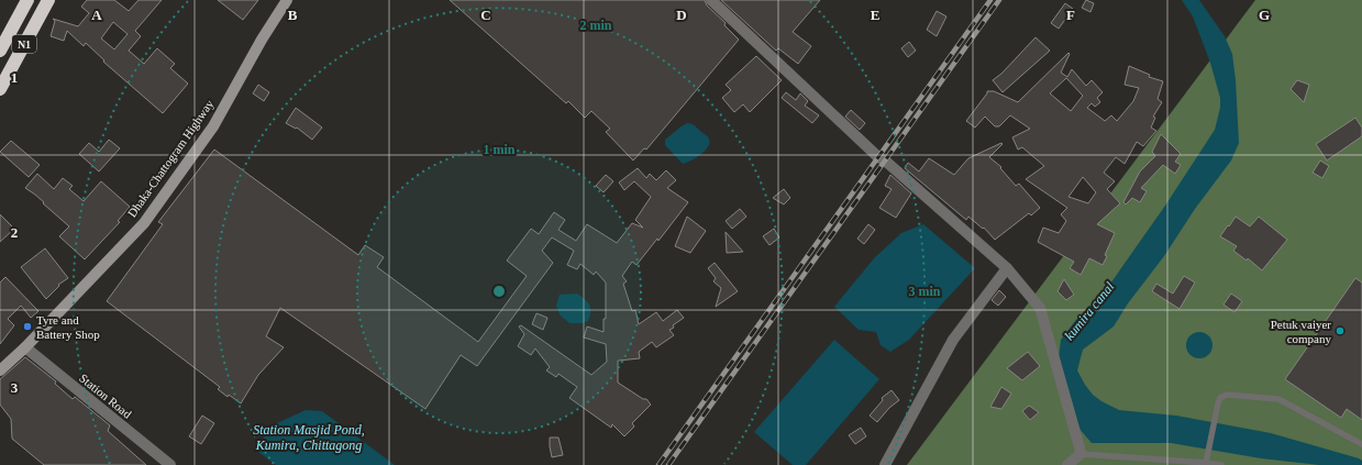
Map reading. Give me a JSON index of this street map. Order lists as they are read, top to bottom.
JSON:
{
  "streets": {
    "highway": ["N1"],
    "street": ["Dhaka-Chattogram Highway", "Station Road"]
  },
  "crossings": [
    ["Dhaka-Chattogram Highway", "Station Road"]
  ],
  "water": ["kumira canal", "Station Masjid Pond, Kumira, Chittagong"],
  "places": ["Tyre and Battery Shop", "Petuk vaiyer company"],
  "grid": {
    "columns": [
      "A",
      "B",
      "C",
      "D",
      "E",
      "F",
      "G"
    ],
    "rows": ["1", "2", "3"]
  },
  "rings": ["2 min", "1 min", "3 min"]
}
